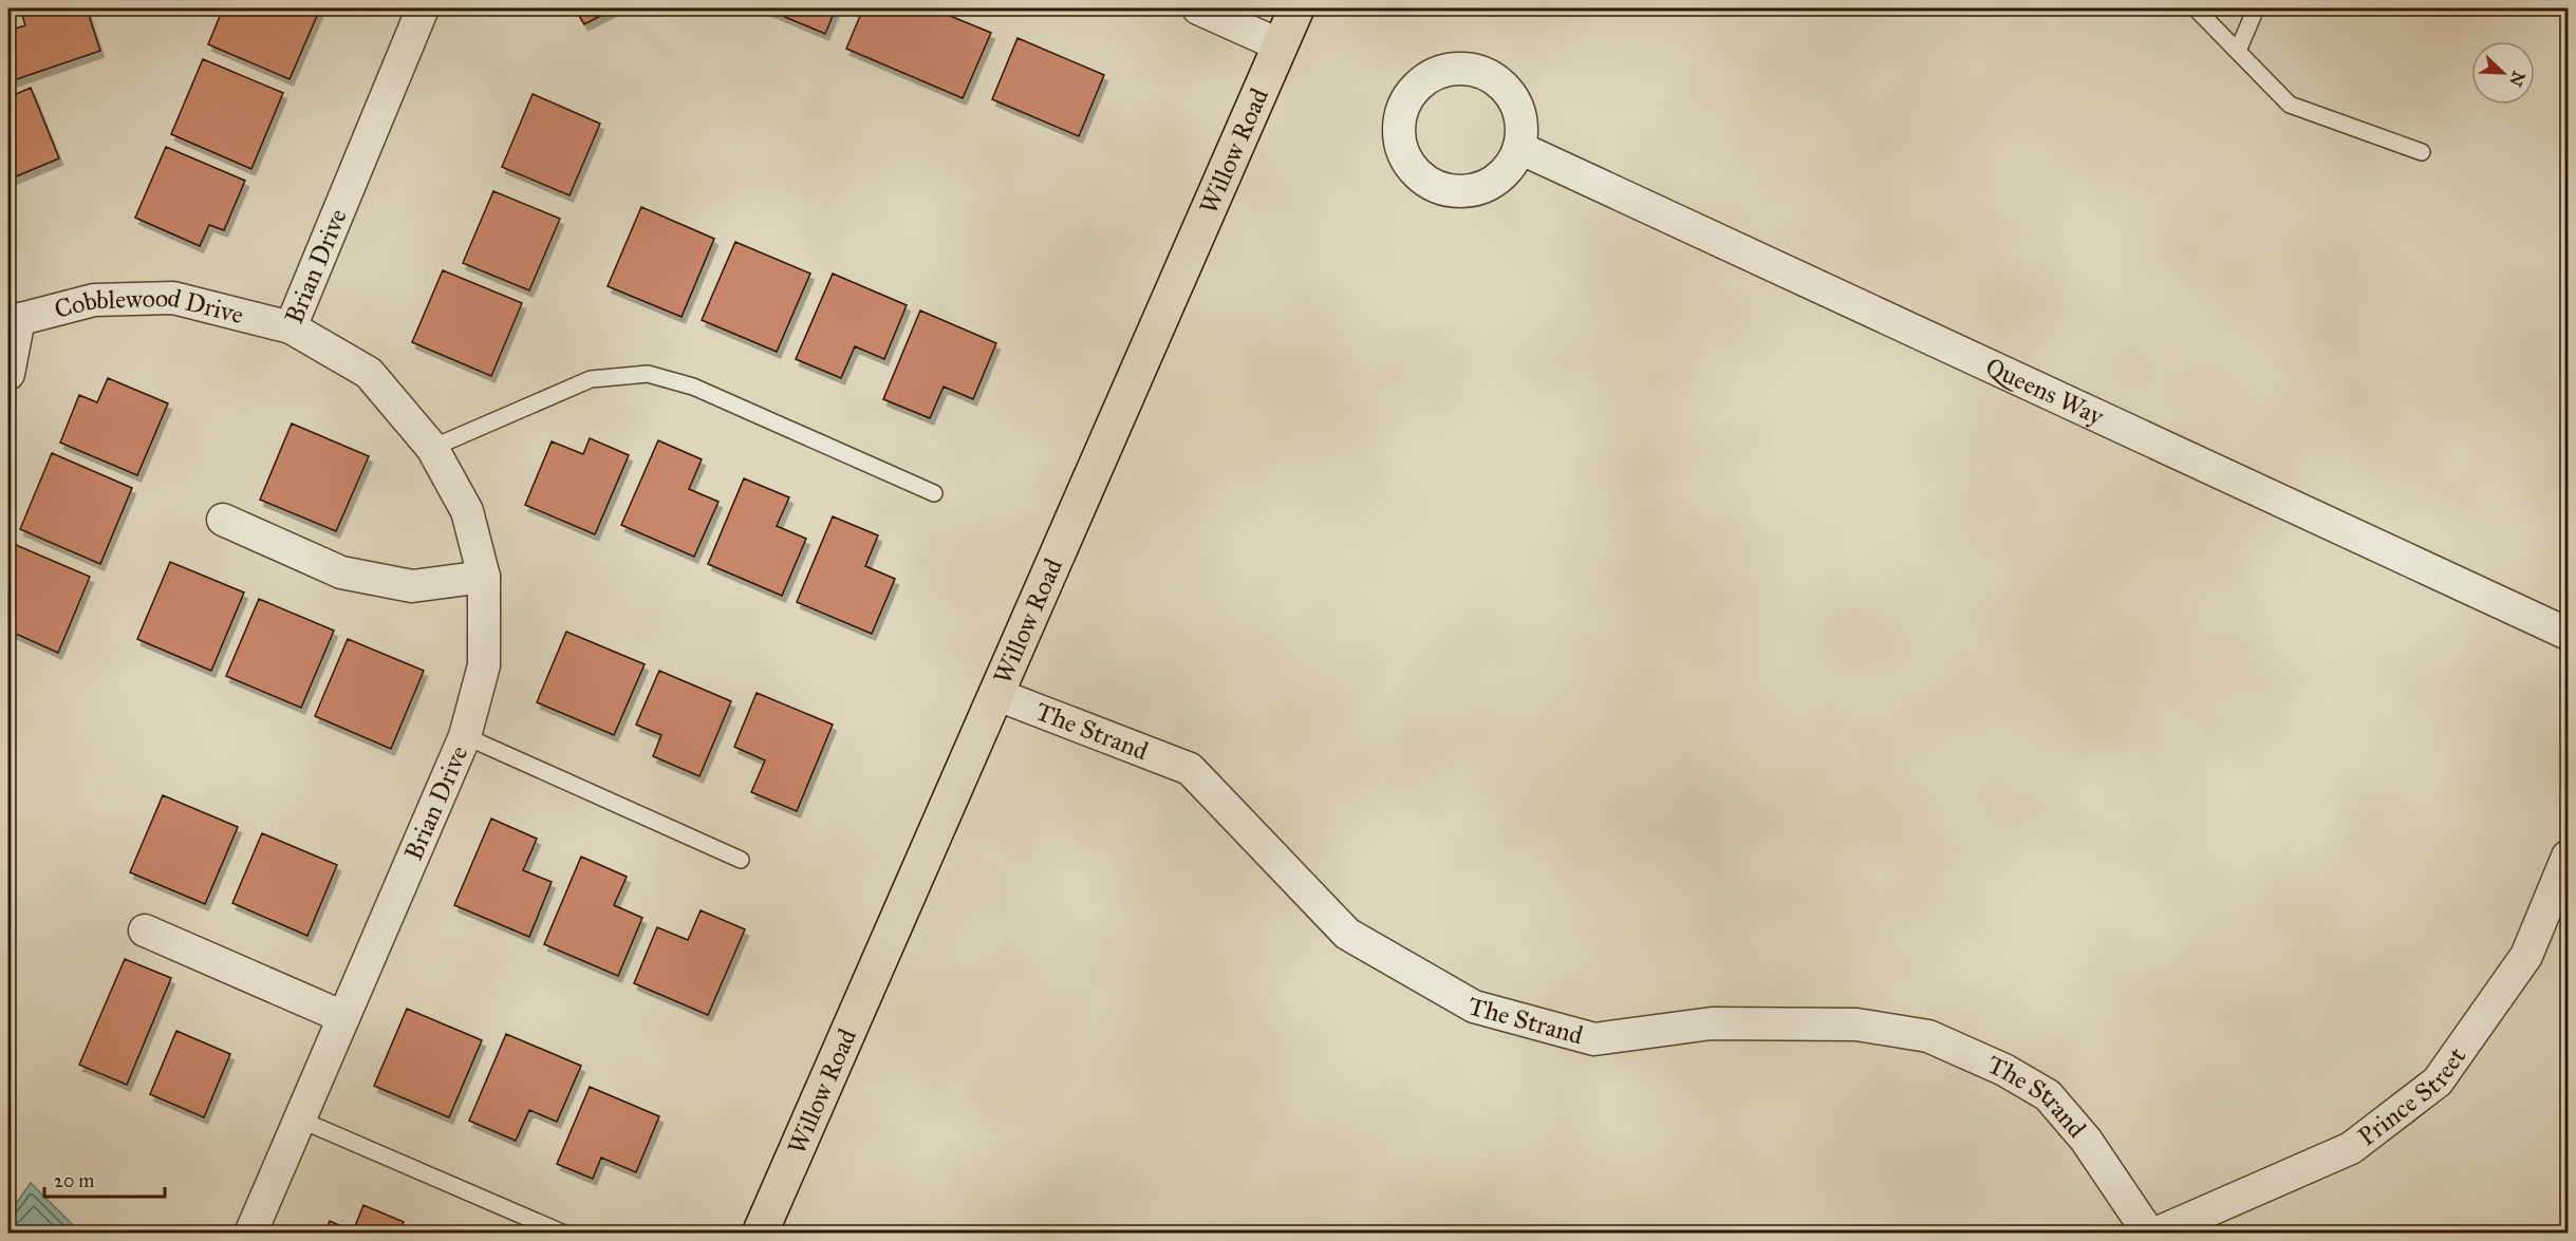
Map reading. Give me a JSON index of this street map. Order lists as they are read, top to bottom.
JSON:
{
  "streets": {
    "main road": ["Willow Road"],
    "street": [
      "Brian Drive",
      "Cobblewood Drive",
      "Queens Way",
      "The Strand",
      "Prince Street"
    ]
  },
  "crossings": [
    ["Willow Road", "The Strand"],
    ["Brian Drive", "Cobblewood Drive"]
  ],
  "scale_bar": "20 m",
  "north": "bottom right"
}
